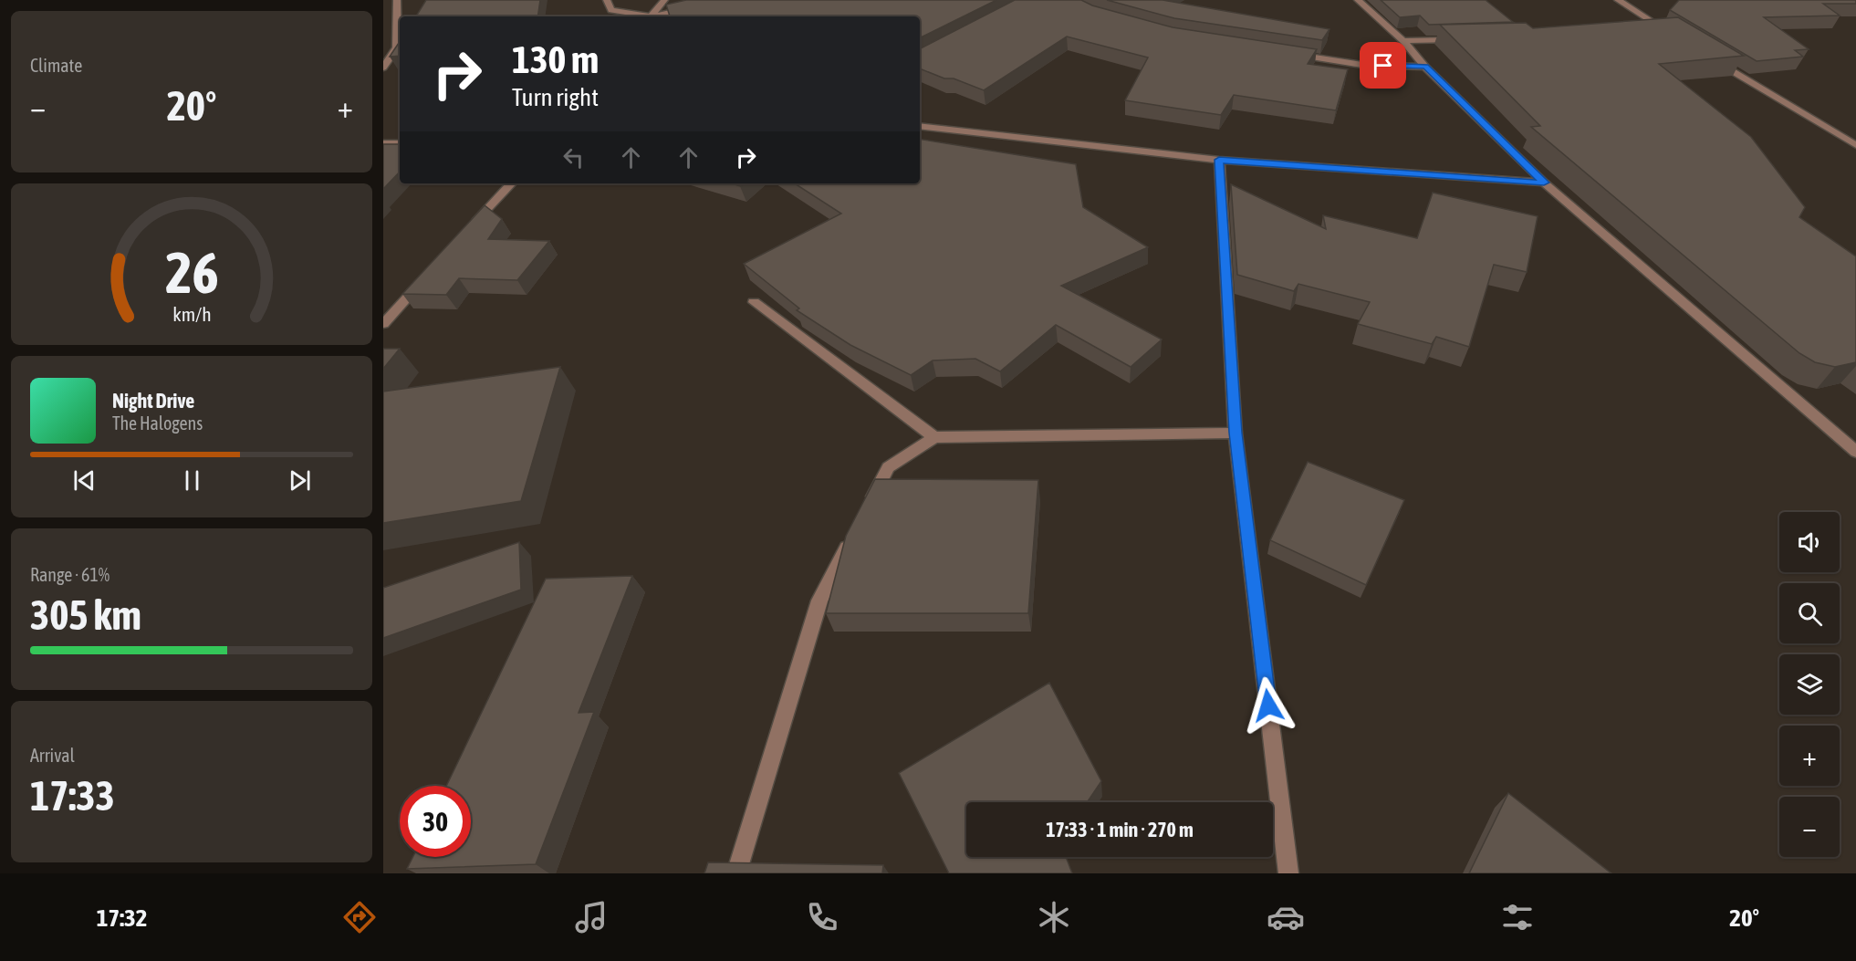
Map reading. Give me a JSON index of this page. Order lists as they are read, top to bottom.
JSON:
{
  "page": {
    "tile": [
      "Climate",
      ["Range · 61%", "305 km"],
      ["Arrival", "17:33"]
    ],
    "turn": ["130 m", "Turn right"],
    "heat": ["−", "20°", "+"],
    "song": ["Night Drive", "The Halogens"],
    "map_buttons": ["+", "−"],
    "limit": "30",
    "trip": "17:33 · 1 min · 270 m",
    "tabs": ["17:32", "20°"],
    "gauge": ["26", "km/h"]
  }
}
